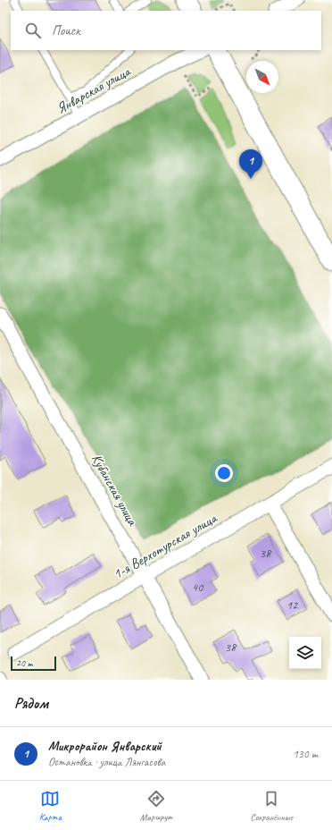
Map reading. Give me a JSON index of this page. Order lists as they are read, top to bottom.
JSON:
{
  "streets": {
    "street": ["Январская улица", "Кубанская улица", "1-я Верхотурская улица"]
  },
  "crossings": [
    ["Кубанская улица", "1-я Верхотурская улица"]
  ],
  "house_numbers": [
    "38",
    "40",
    "12",
    "38"
  ],
  "scale_bar": "20 m",
  "north": "bottom right",
  "page": {
    "search": "Поиск",
    "pins": "1",
    "scale": "20 m",
    "heading": "Рядом",
    "list": [
      {
        "mark": "1",
        "name": "Микрорайон Январский",
        "note": "Остановка · улица Лянгасова",
        "value": "130 m"
      }
    ],
    "nav": ["Карта", "Маршрут", "Сохранённые"]
  }
}
